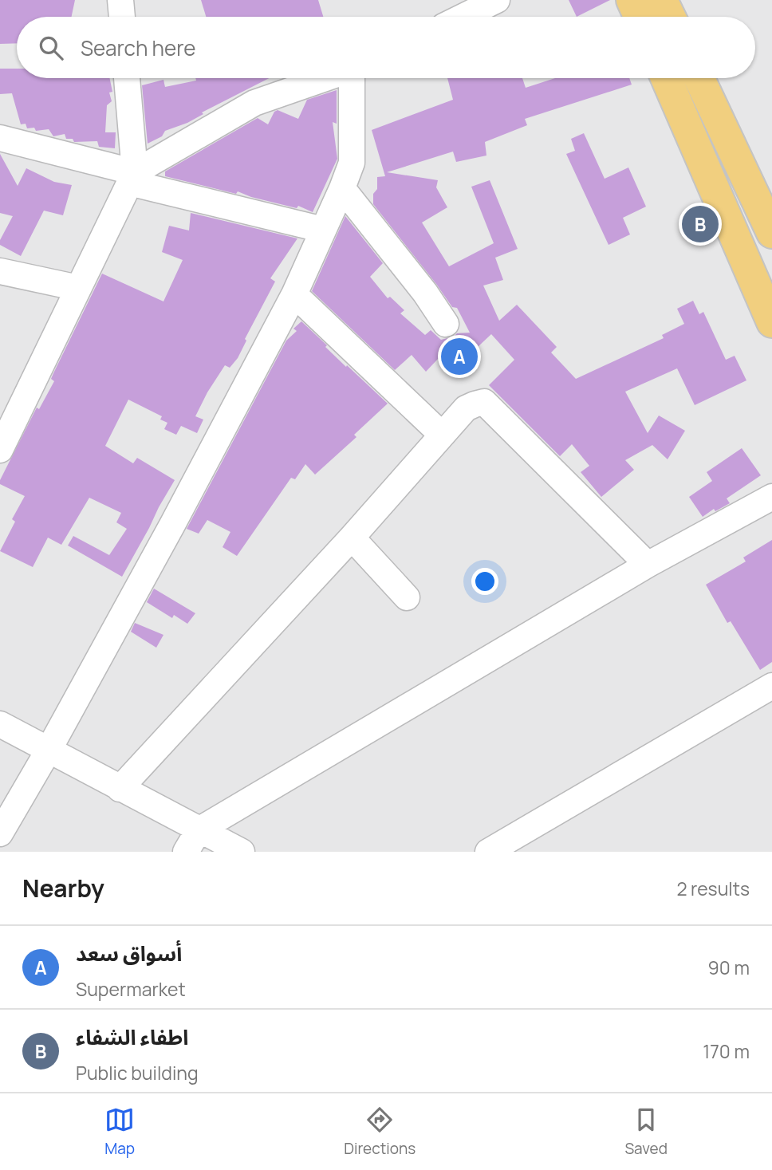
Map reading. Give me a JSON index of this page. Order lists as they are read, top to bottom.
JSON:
{
  "page": {
    "search": "Search here",
    "pins": ["B", "A"],
    "heading": ["Nearby", "2 results"],
    "list": [
      {
        "mark": "A",
        "name": "أسواق سعد",
        "note": "Supermarket",
        "value": "90 m"
      },
      {
        "mark": "B",
        "name": "اطفاء الشفاء",
        "note": "Public building",
        "value": "170 m"
      }
    ],
    "nav": ["Map", "Directions", "Saved"]
  }
}
